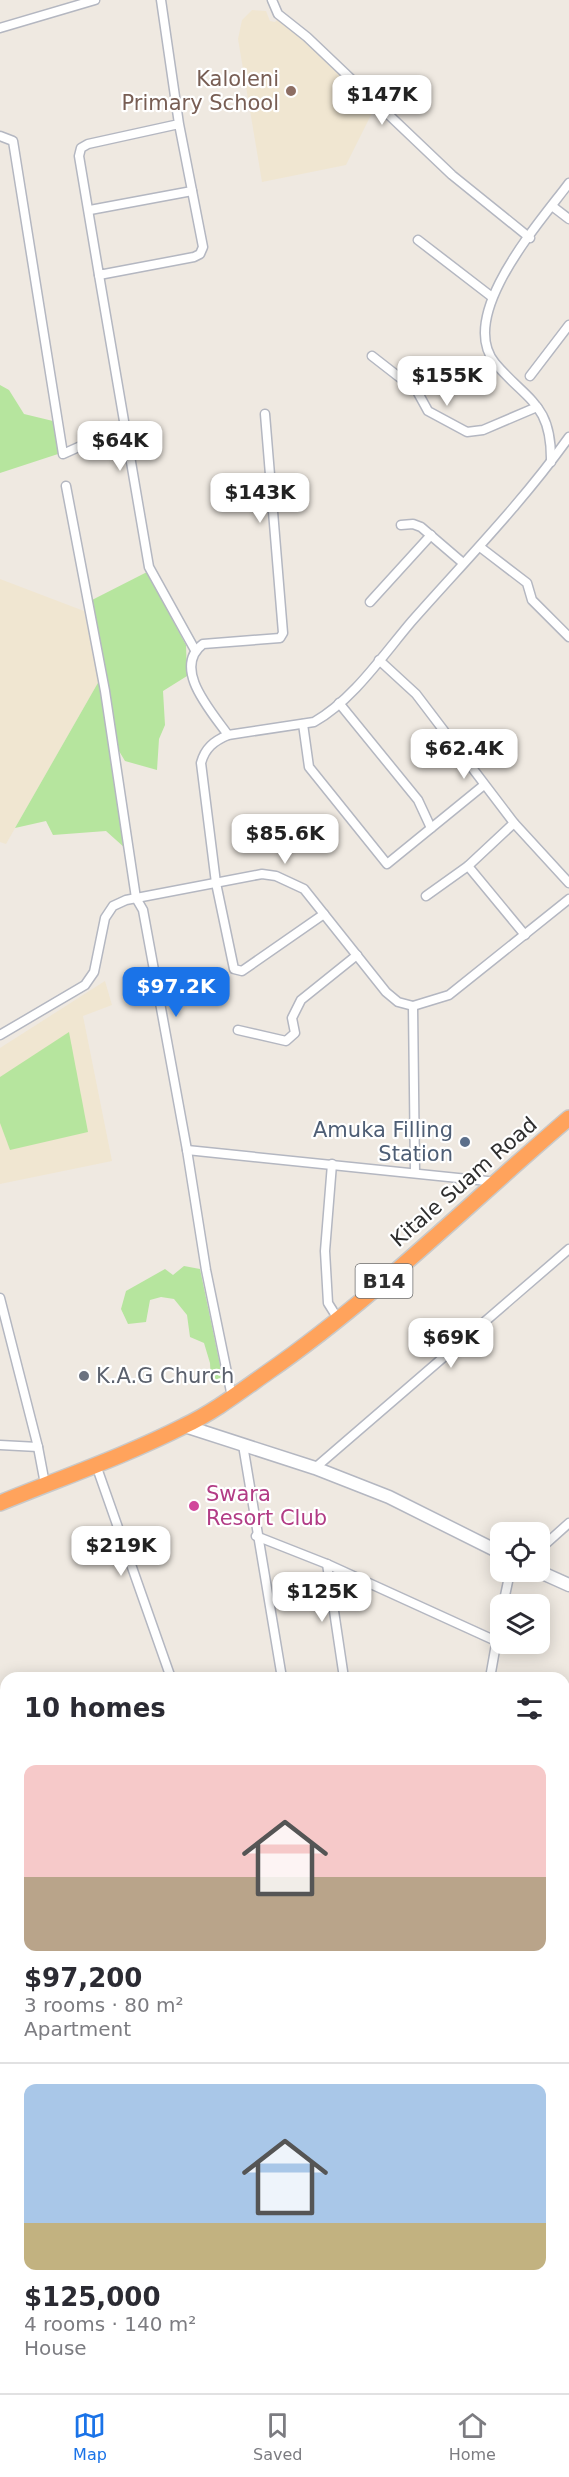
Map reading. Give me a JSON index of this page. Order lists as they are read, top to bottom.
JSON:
{
  "streets": {
    "highway": ["Kitale Suam Road", "B14"]
  },
  "crossings": [
    ["Kitale Suam Road", "B14"]
  ],
  "places": [
    "Kaloleni Primary School",
    "Amuka Filling Station",
    "K.A.G Church",
    "Swara Resort Club"
  ],
  "page": {
    "price": [
      "$147K",
      "$155K",
      "$64K",
      "$143K",
      "$62.4K",
      "$85.6K",
      "$97.2K",
      "$69K",
      "$219K",
      "$125K"
    ],
    "heading": "10 homes",
    "list": [
      {
        "name": "$97,200",
        "note": "3 rooms · 80 m² · Apartment"
      },
      {
        "name": "$125,000",
        "note": "4 rooms · 140 m² · House"
      }
    ],
    "tabs": ["Map", "Saved", "Home"]
  }
}
